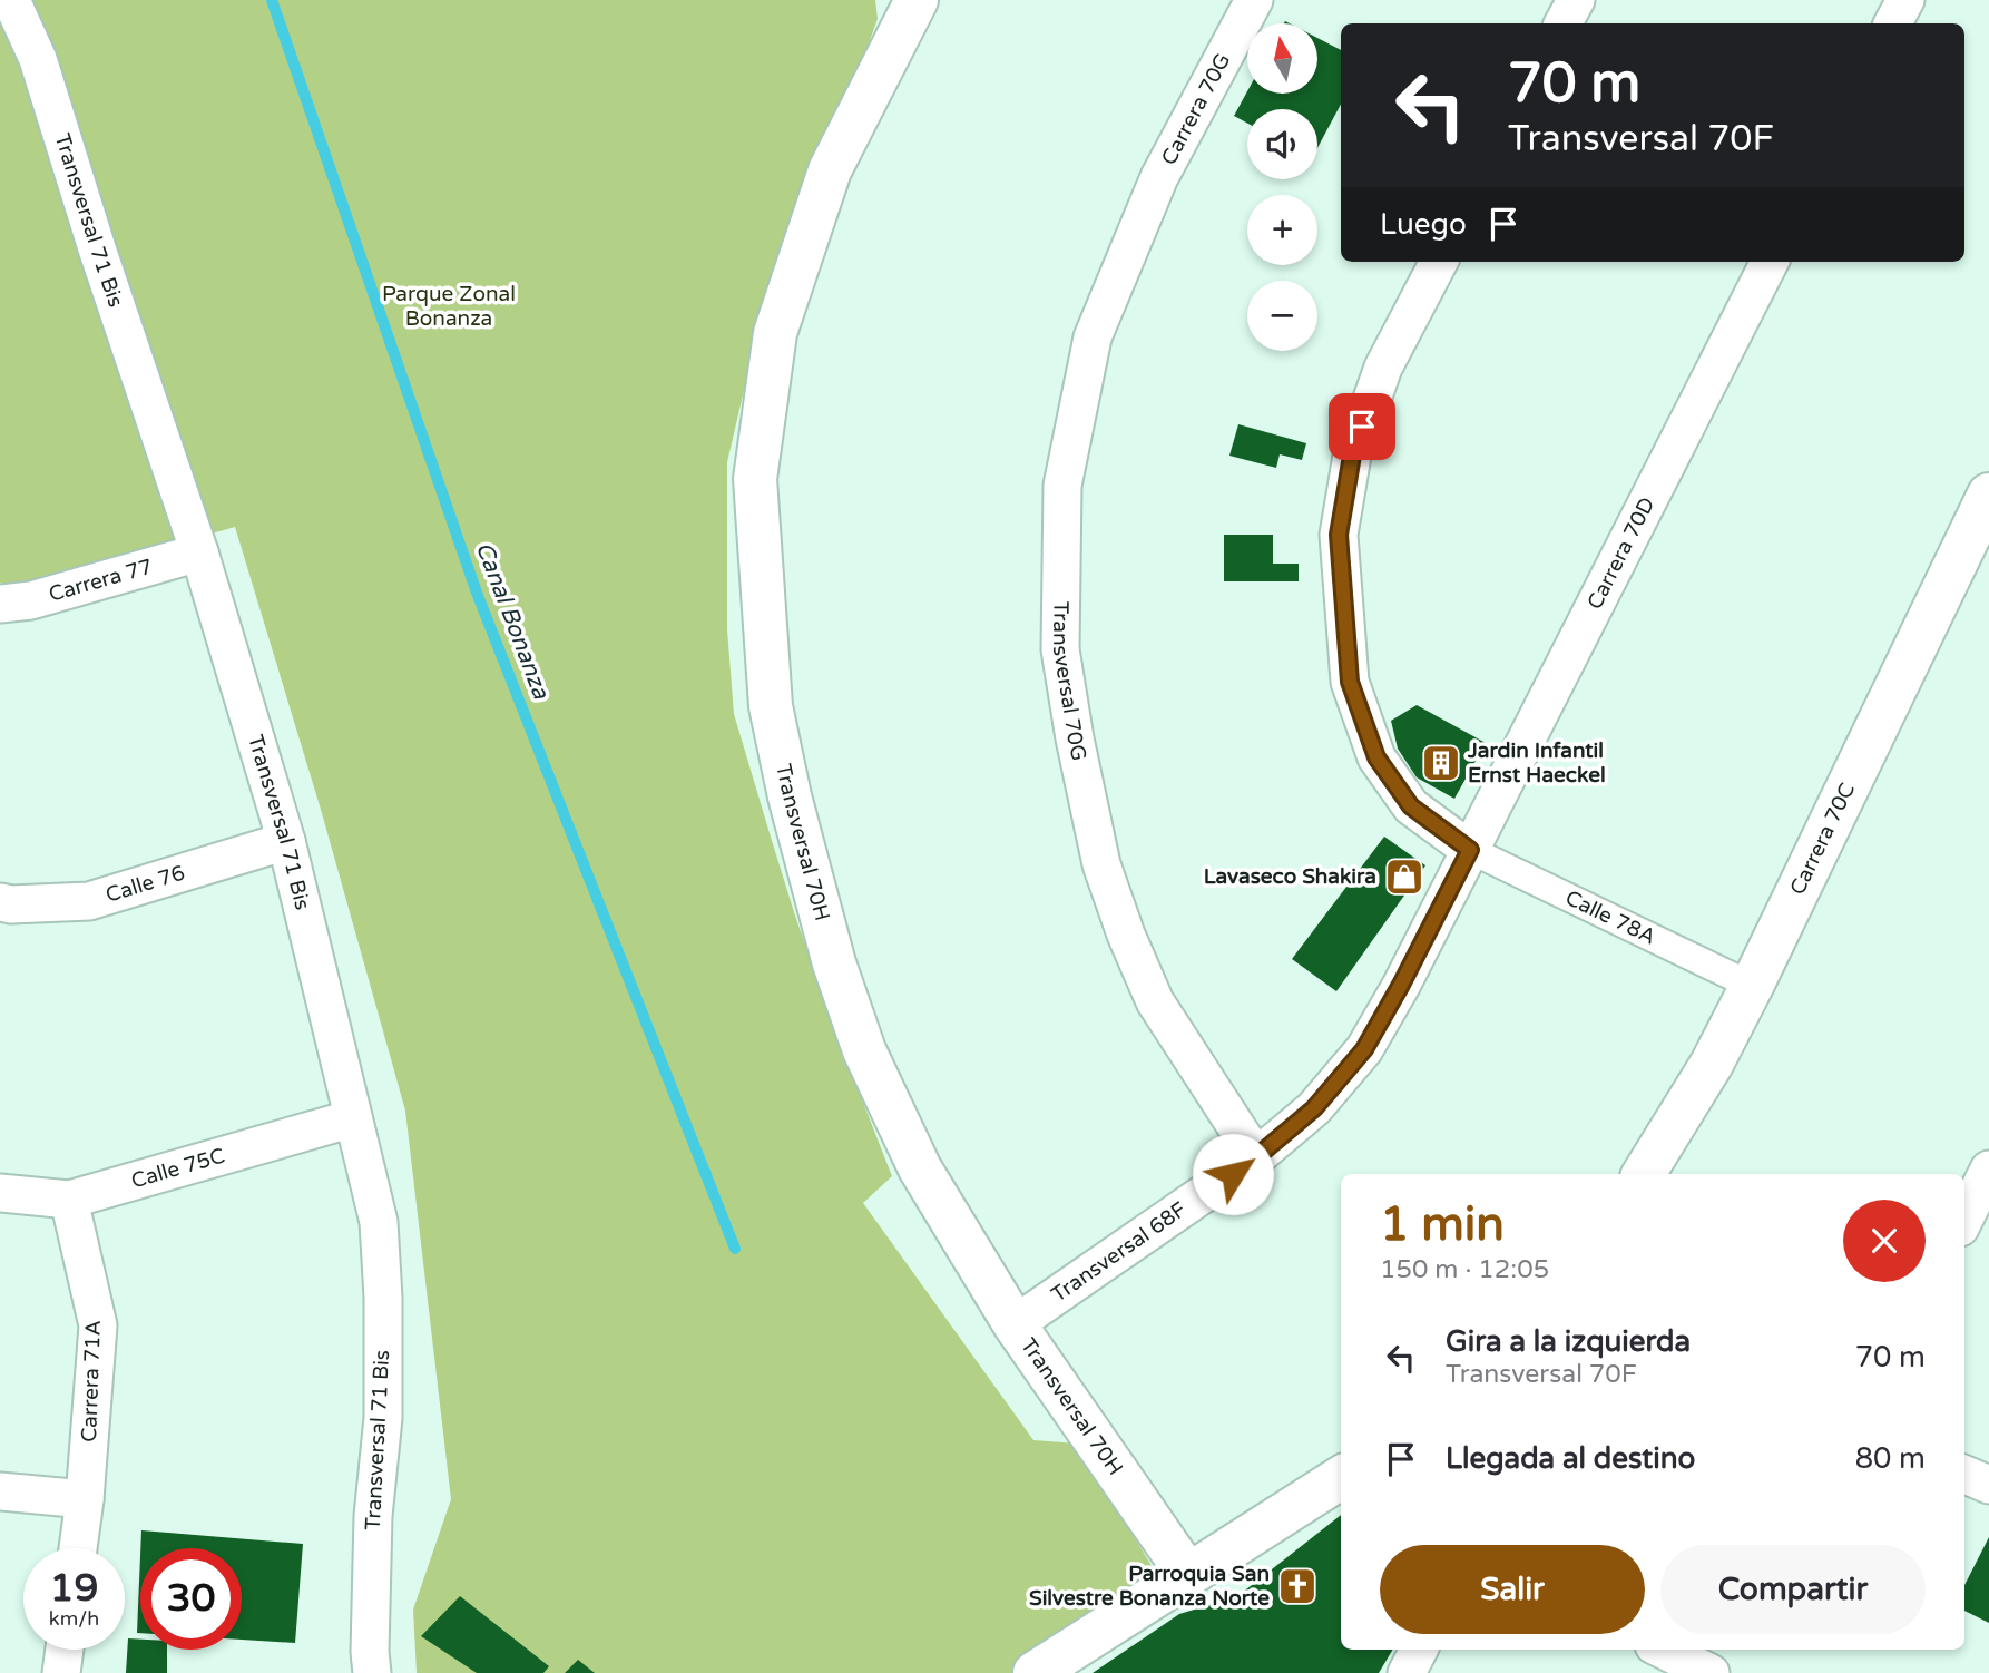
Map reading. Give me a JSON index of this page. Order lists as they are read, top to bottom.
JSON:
{
  "streets": {
    "street": [
      "Carrera 70G",
      "Transversal 71 Bis",
      "Carrera 70D",
      "Carrera 77",
      "Transversal 70G",
      "Carrera 70C",
      "Transversal 70H",
      "Calle 76",
      "Calle 78A",
      "Calle 75C",
      "Transversal 68F",
      "Carrera 71A"
    ]
  },
  "crossings": [
    ["Carrera 70G", "Transversal 70G"],
    ["Transversal 71 Bis", "Carrera 77"],
    ["Transversal 71 Bis", "Calle 76"],
    ["Transversal 71 Bis", "Calle 75C"],
    ["Carrera 70D", "Calle 78A"],
    ["Carrera 70D", "Transversal 68F"],
    ["Transversal 70G", "Transversal 68F"],
    ["Carrera 70C", "Calle 78A"],
    ["Transversal 70H", "Transversal 68F"],
    ["Calle 78A", "Transversal 68F"],
    ["Calle 75C", "Carrera 71A"]
  ],
  "water": ["Canal Bonanza"],
  "parks": ["Parque Zonal Bonanza"],
  "places": {
    "building": ["Jardin Infantil Ernst Haeckel"],
    "shop": ["Lavaseco Shakira"],
    "church": ["Parroquia San Silvestre Bonanza Norte"]
  },
  "north": "top",
  "page": {
    "map_buttons": ["+", "−"],
    "turn": ["70 m", "Transversal 70F"],
    "then": "Luego",
    "heading": ["1 min", "150 m · 12:05"],
    "list": [
      {
        "name": "Gira a la izquierda",
        "note": "Transversal 70F",
        "value": "70 m"
      },
      {
        "name": "Llegada al destino",
        "value": "80 m"
      }
    ],
    "buttons": ["Salir", "Compartir"],
    "speed": "19 km/h",
    "limit": "30"
  }
}
